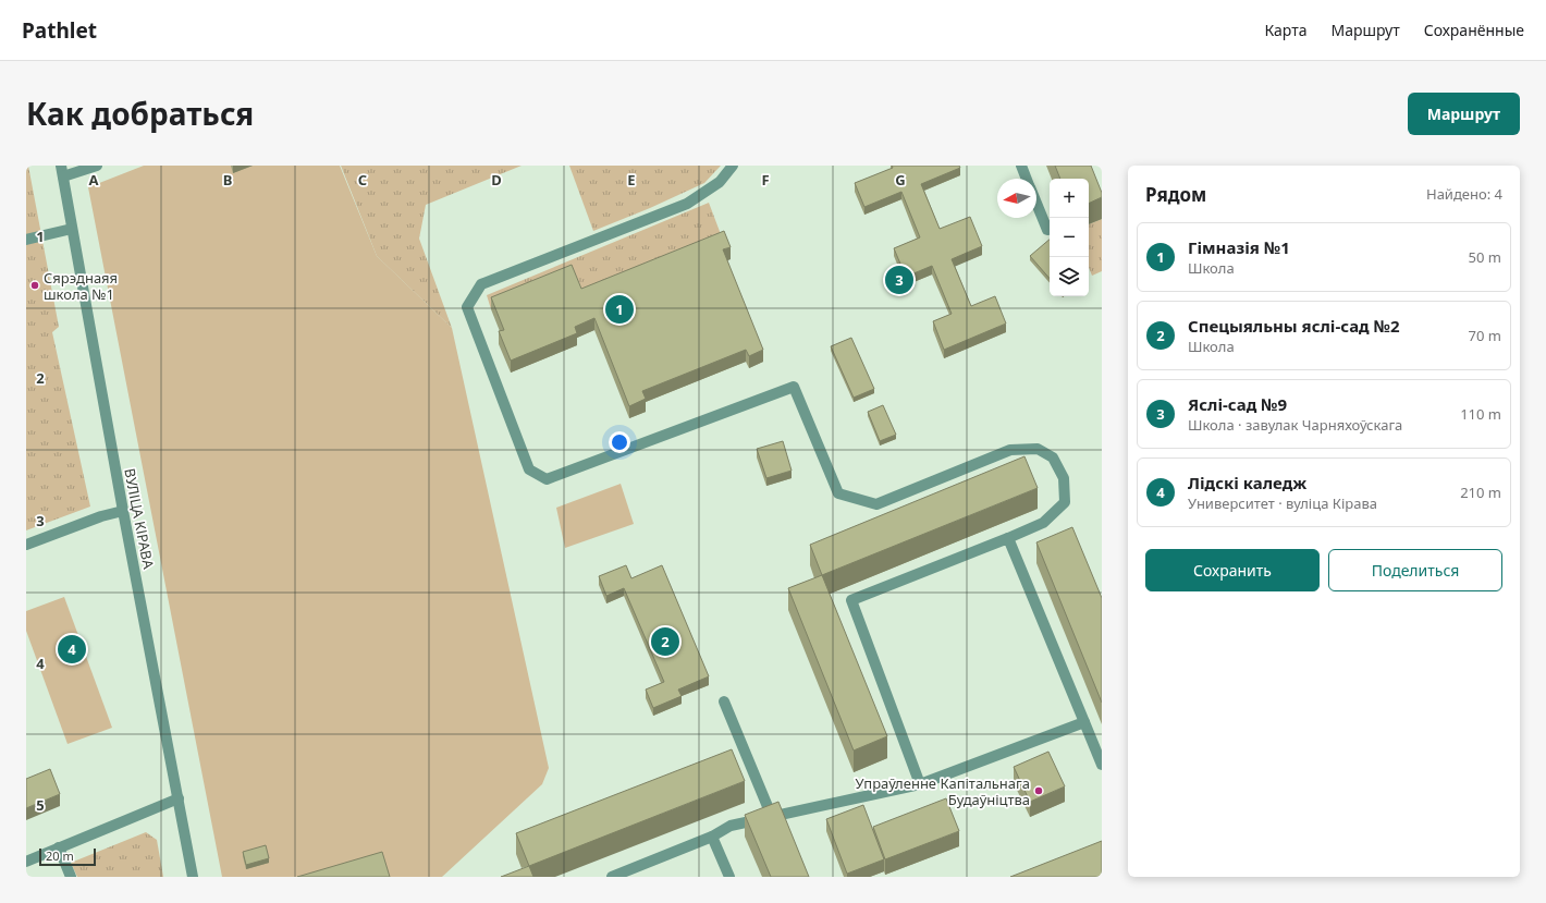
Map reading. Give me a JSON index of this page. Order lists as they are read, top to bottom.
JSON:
{
  "streets": {
    "street": ["ВУЛІЦА КІРАВА"]
  },
  "places": ["Сярэднаяя школа №1", "Упраўленне Капітальнага Будаўніцтва"],
  "scale_bar": "20 m",
  "north": "left",
  "page": {
    "header": "Pathlet",
    "nav": ["Карта", "Маршрут", "Сохранённые"],
    "title": "Как добраться",
    "buttons": [
      "Маршрут",
      ["Сохранить", "Поделиться"]
    ],
    "heading": ["Рядом", "Найдено: 4"],
    "map_buttons": ["+", "−"],
    "list": [
      {
        "mark": "1",
        "name": "Гімназія №1",
        "note": "Школа",
        "value": "50 m"
      },
      {
        "mark": "2",
        "name": "Спецыяльны яслі-сад №2",
        "note": "Школа",
        "value": "70 m"
      },
      {
        "mark": "3",
        "name": "Яслі-сад №9",
        "note": "Школа · завулак Чарняхоўскага",
        "value": "110 m"
      },
      {
        "mark": "4",
        "name": "Лідскі каледж",
        "note": "Университет · вуліца Кірава",
        "value": "210 m"
      }
    ],
    "pins": [
      "3",
      "1",
      "2",
      "4"
    ],
    "scale": "20 m"
  },
  "grid": {
    "columns": [
      "A",
      "B",
      "C",
      "D",
      "E",
      "F",
      "G"
    ],
    "rows": [
      "1",
      "2",
      "3",
      "4",
      "5"
    ]
  }
}
